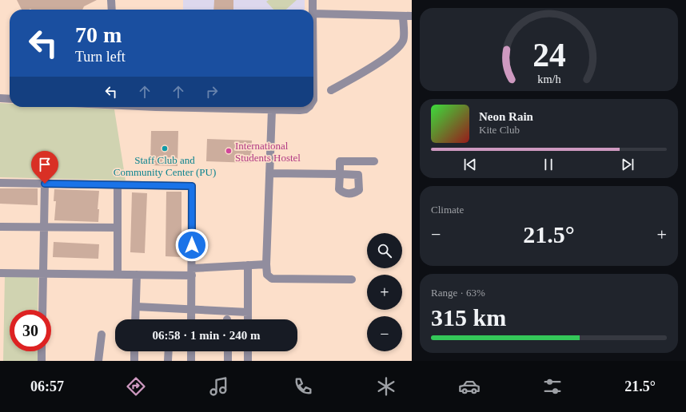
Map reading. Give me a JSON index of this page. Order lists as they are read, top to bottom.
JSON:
{
  "places": ["Staff Club and Community Center (PU)", "International Students Hostel"],
  "page": {
    "turn": ["70 m", "Turn left"],
    "song": ["Neon Rain", "Kite Club"],
    "tile": [
      "Climate",
      ["Range · 63%", "315 km"]
    ],
    "heat": ["−", "21.5°", "+"],
    "map_buttons": ["+", "−"],
    "limit": "30",
    "trip": "06:58 · 1 min · 240 m",
    "tabs": ["06:57", "21.5°"],
    "gauge": ["24", "km/h"]
  }
}
